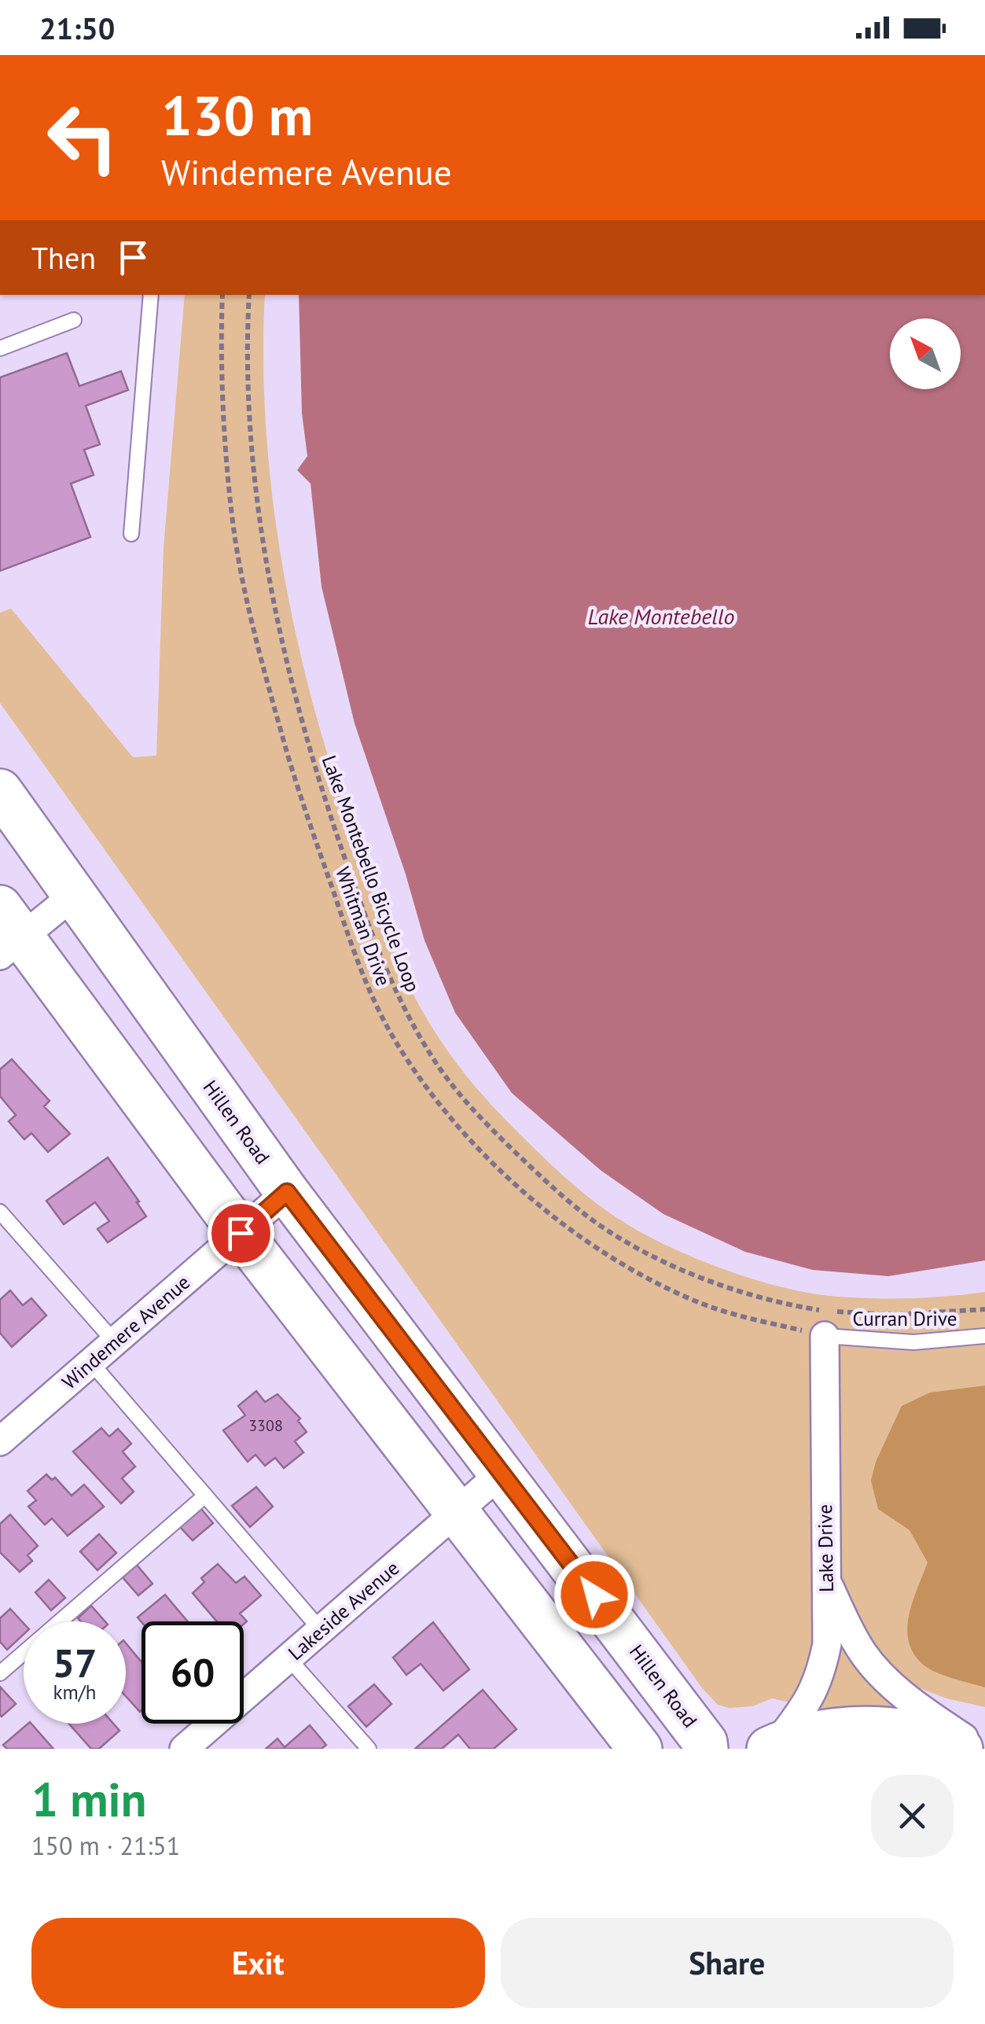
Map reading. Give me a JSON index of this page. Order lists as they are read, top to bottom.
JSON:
{
  "streets": {
    "main road": ["Hillen Road"],
    "street": ["Windemere Avenue", "Lake Drive", "Lakeside Avenue"],
    "lane": ["Curran Drive"],
    "path": ["Lake Montebello Bicycle Loop", "Whitman Drive"]
  },
  "crossings": [
    ["Whitman Drive", "Curran Drive"],
    ["Whitman Drive", "Lake Drive"],
    ["Hillen Road", "Windemere Avenue"],
    ["Hillen Road", "Lakeside Avenue"],
    ["Curran Drive", "Lake Drive"]
  ],
  "water": ["Lake Montebello"],
  "house_numbers": ["3308"],
  "north": "top left",
  "page": {
    "status": "21:50",
    "turn": ["130 m", "Windemere Avenue"],
    "then": "Then",
    "speed": "57 km/h",
    "limit": "60",
    "heading": ["1 min", "150 m · 21:51"],
    "buttons": ["Exit", "Share"]
  }
}
